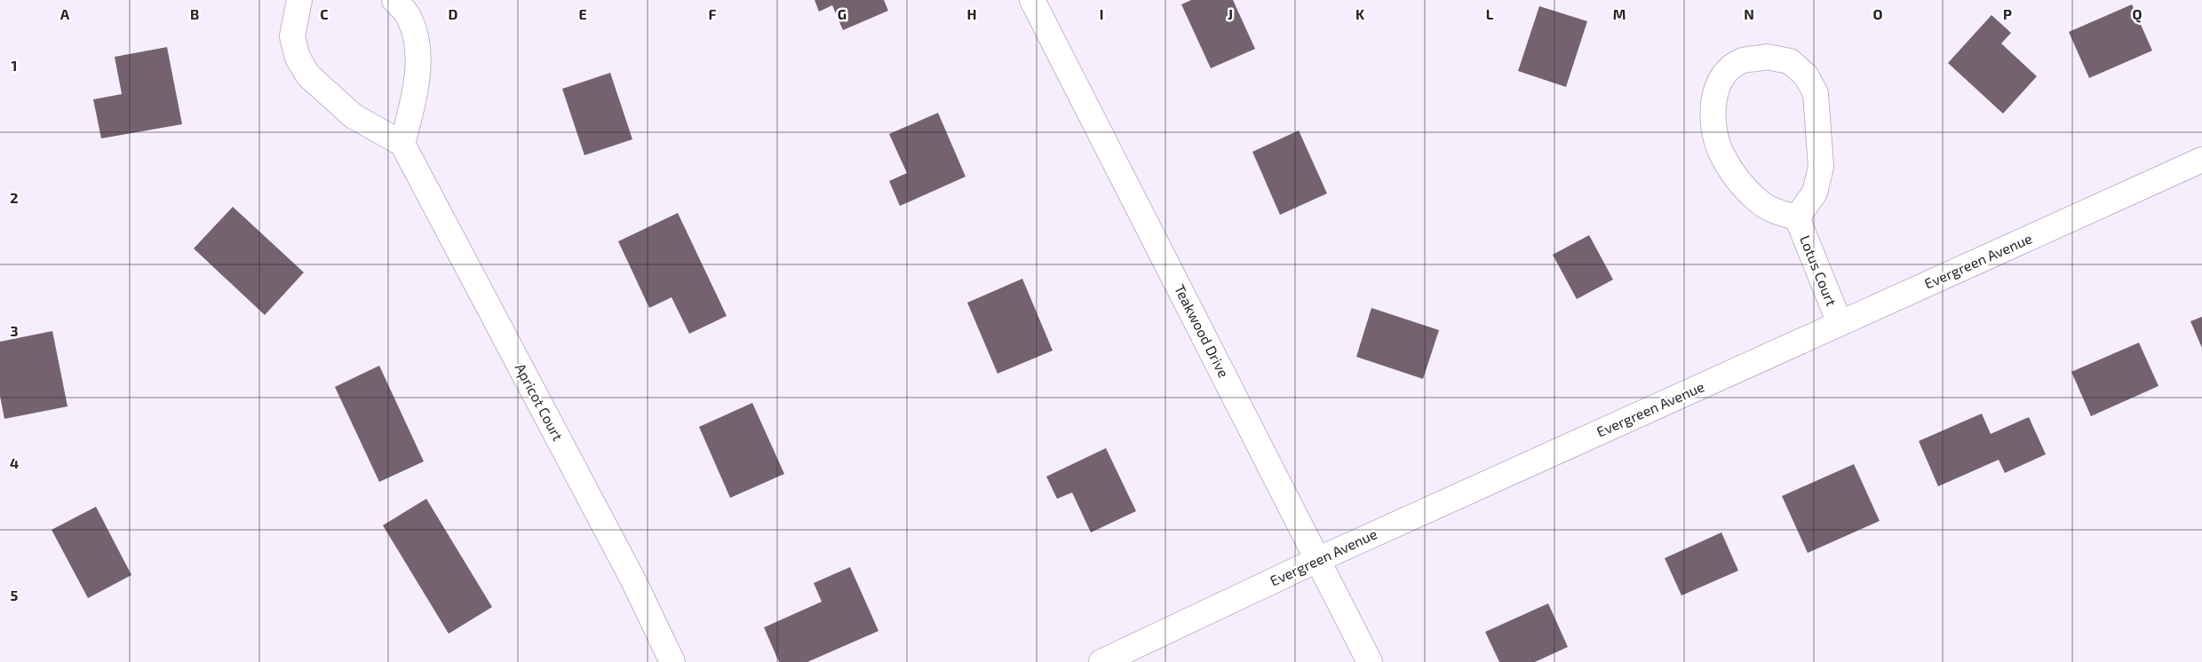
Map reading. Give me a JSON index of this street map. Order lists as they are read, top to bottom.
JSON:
{
  "streets": {
    "street": [
      "Evergreen Avenue",
      "Lotus Court",
      "Teakwood Drive",
      "Apricot Court"
    ]
  },
  "crossings": [
    ["Evergreen Avenue", "Lotus Court"],
    ["Evergreen Avenue", "Teakwood Drive"]
  ],
  "grid": {
    "columns": [
      "A",
      "B",
      "C",
      "D",
      "E",
      "F",
      "G",
      "H",
      "I",
      "J",
      "K",
      "L",
      "M",
      "N",
      "O",
      "P",
      "Q"
    ],
    "rows": [
      "1",
      "2",
      "3",
      "4",
      "5"
    ]
  }
}
